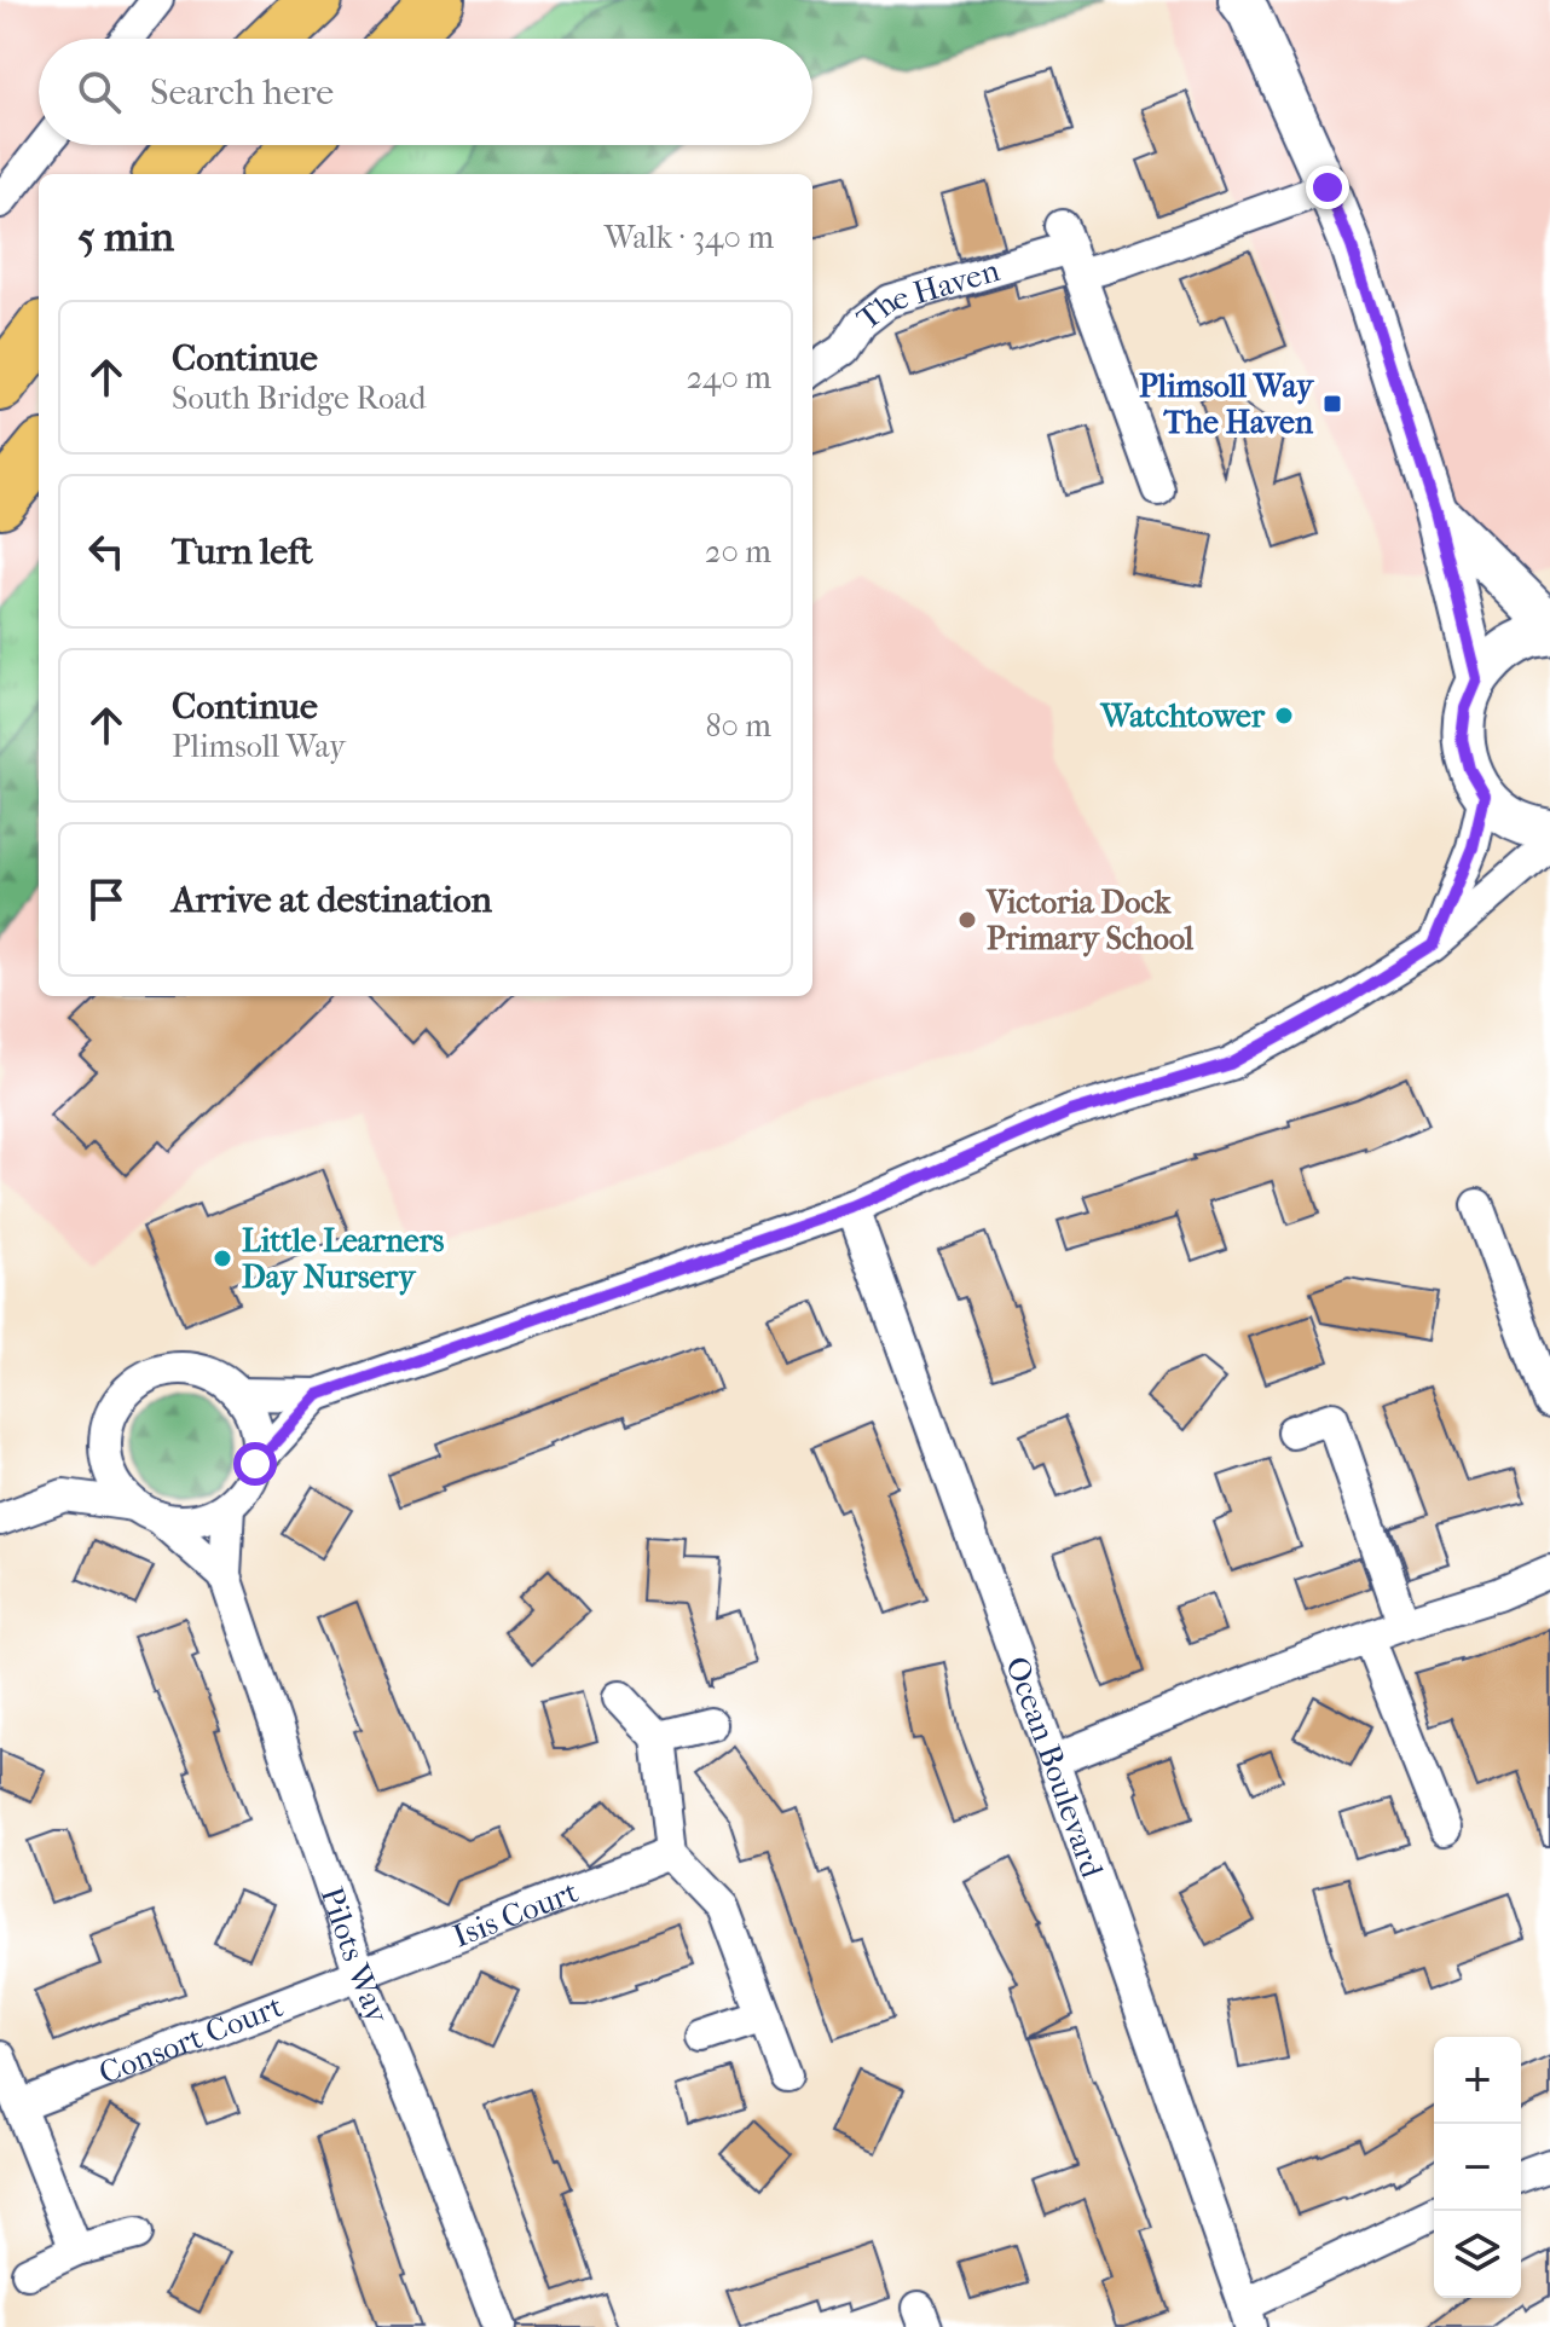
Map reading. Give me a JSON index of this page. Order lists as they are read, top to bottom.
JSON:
{
  "streets": {
    "street": [
      "The Haven",
      "Ocean Boulevard",
      "Isis Court",
      "Pilots Way",
      "Consort Court"
    ]
  },
  "crossings": [
    ["Isis Court", "Pilots Way"],
    ["Isis Court", "Consort Court"],
    ["Pilots Way", "Consort Court"]
  ],
  "places": {
    "transit": ["Plimsoll Way The Haven"],
    "other": ["Watchtower", "Victoria Dock Primary School", "Little Learners Day Nursery"]
  },
  "page": {
    "search": "Search here",
    "heading": ["5 min", "Walk · 340 m"],
    "list": [
      ["Continue", "South Bridge Road", "240 m"],
      ["Turn left", "20 m"],
      ["Continue", "Plimsoll Way", "80 m"],
      "Arrive at destination"
    ],
    "map_buttons": ["+", "−"]
  }
}
